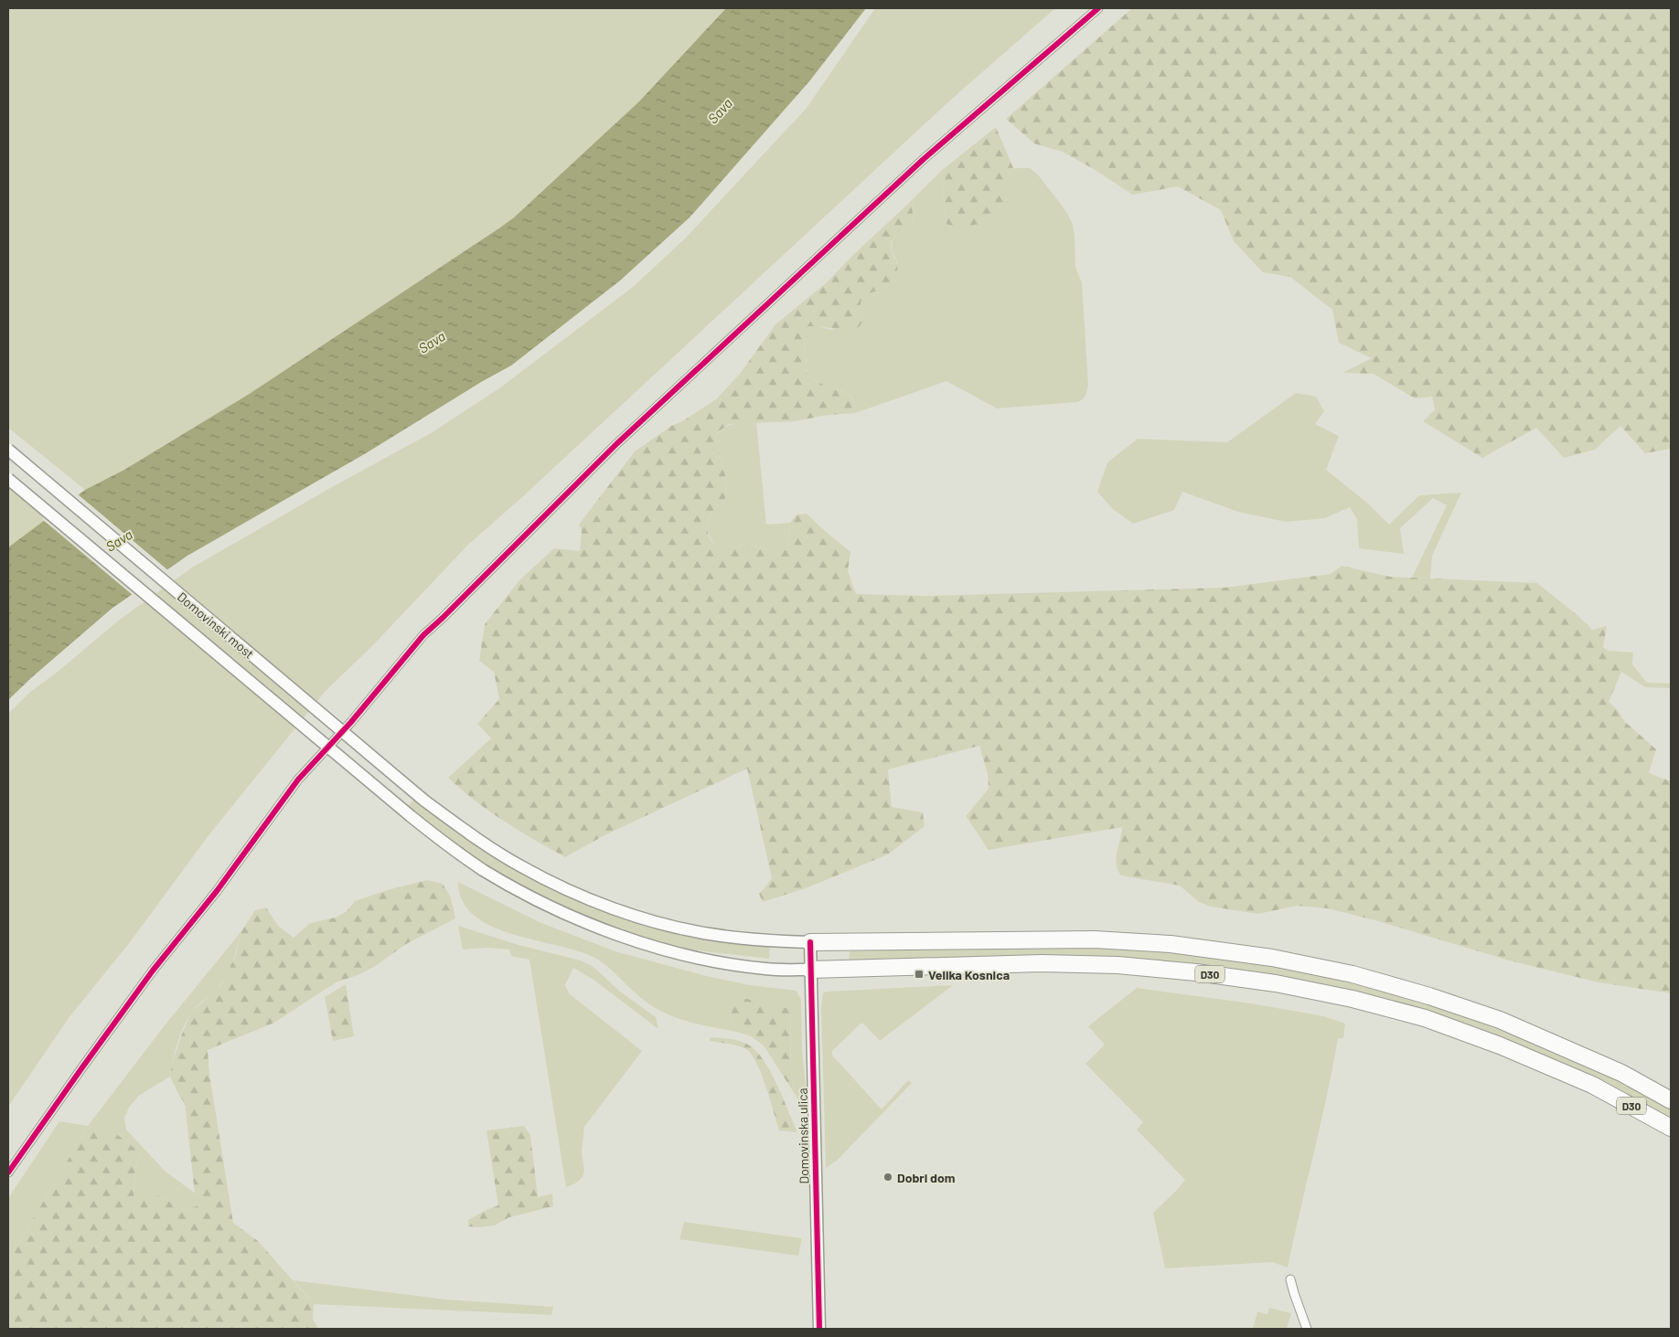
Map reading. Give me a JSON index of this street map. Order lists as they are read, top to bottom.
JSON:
{
  "streets": {
    "highway": ["D30"],
    "main road": ["Domovinski most", "Domovinska ulica"]
  },
  "crossings": [
    ["Domovinski most", "D30"],
    ["Domovinski most", "Domovinska ulica"],
    ["D30", "Domovinska ulica"]
  ],
  "water": ["Sava"],
  "places": {
    "transit": ["Velika Kosnica"],
    "other": ["Dobri dom"]
  }
}
